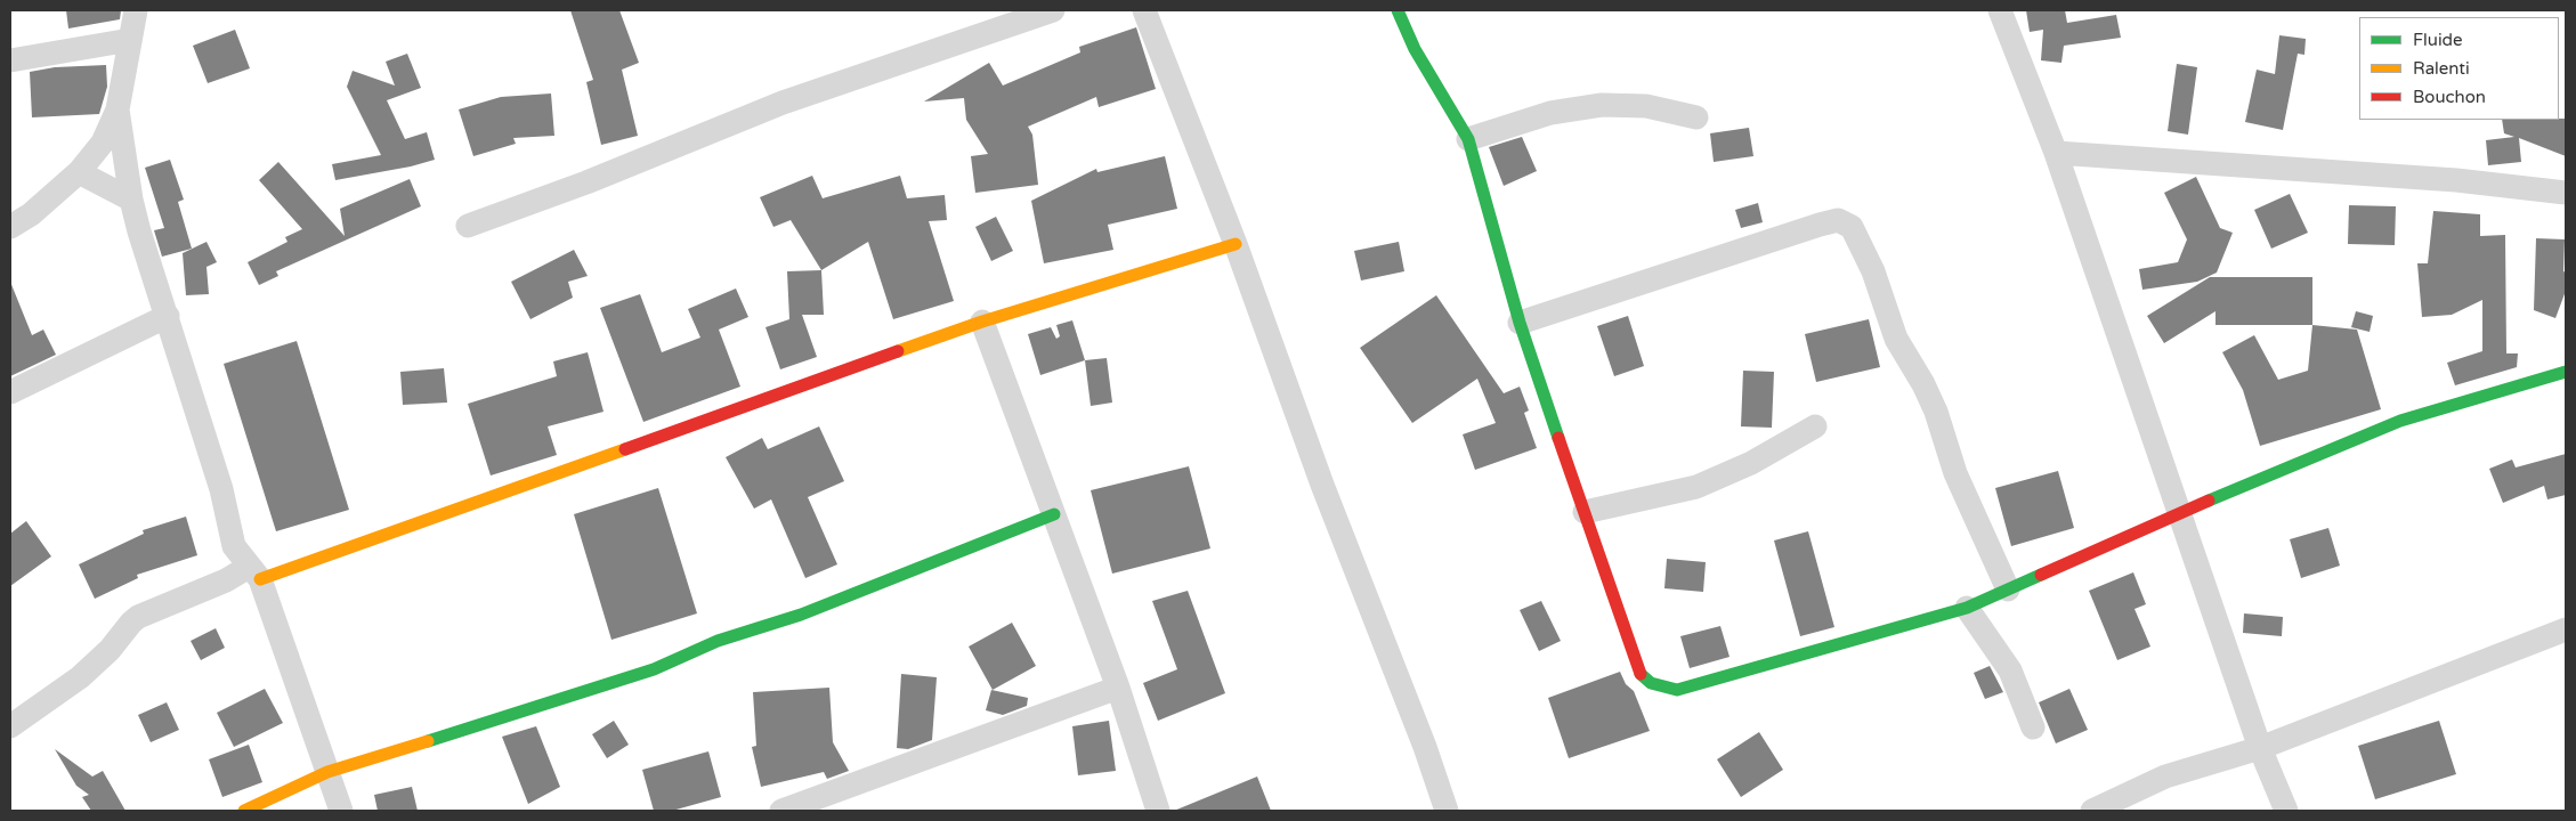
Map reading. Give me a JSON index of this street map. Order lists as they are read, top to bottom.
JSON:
{
  "legend": ["Fluide", "Ralenti", "Bouchon"]
}
